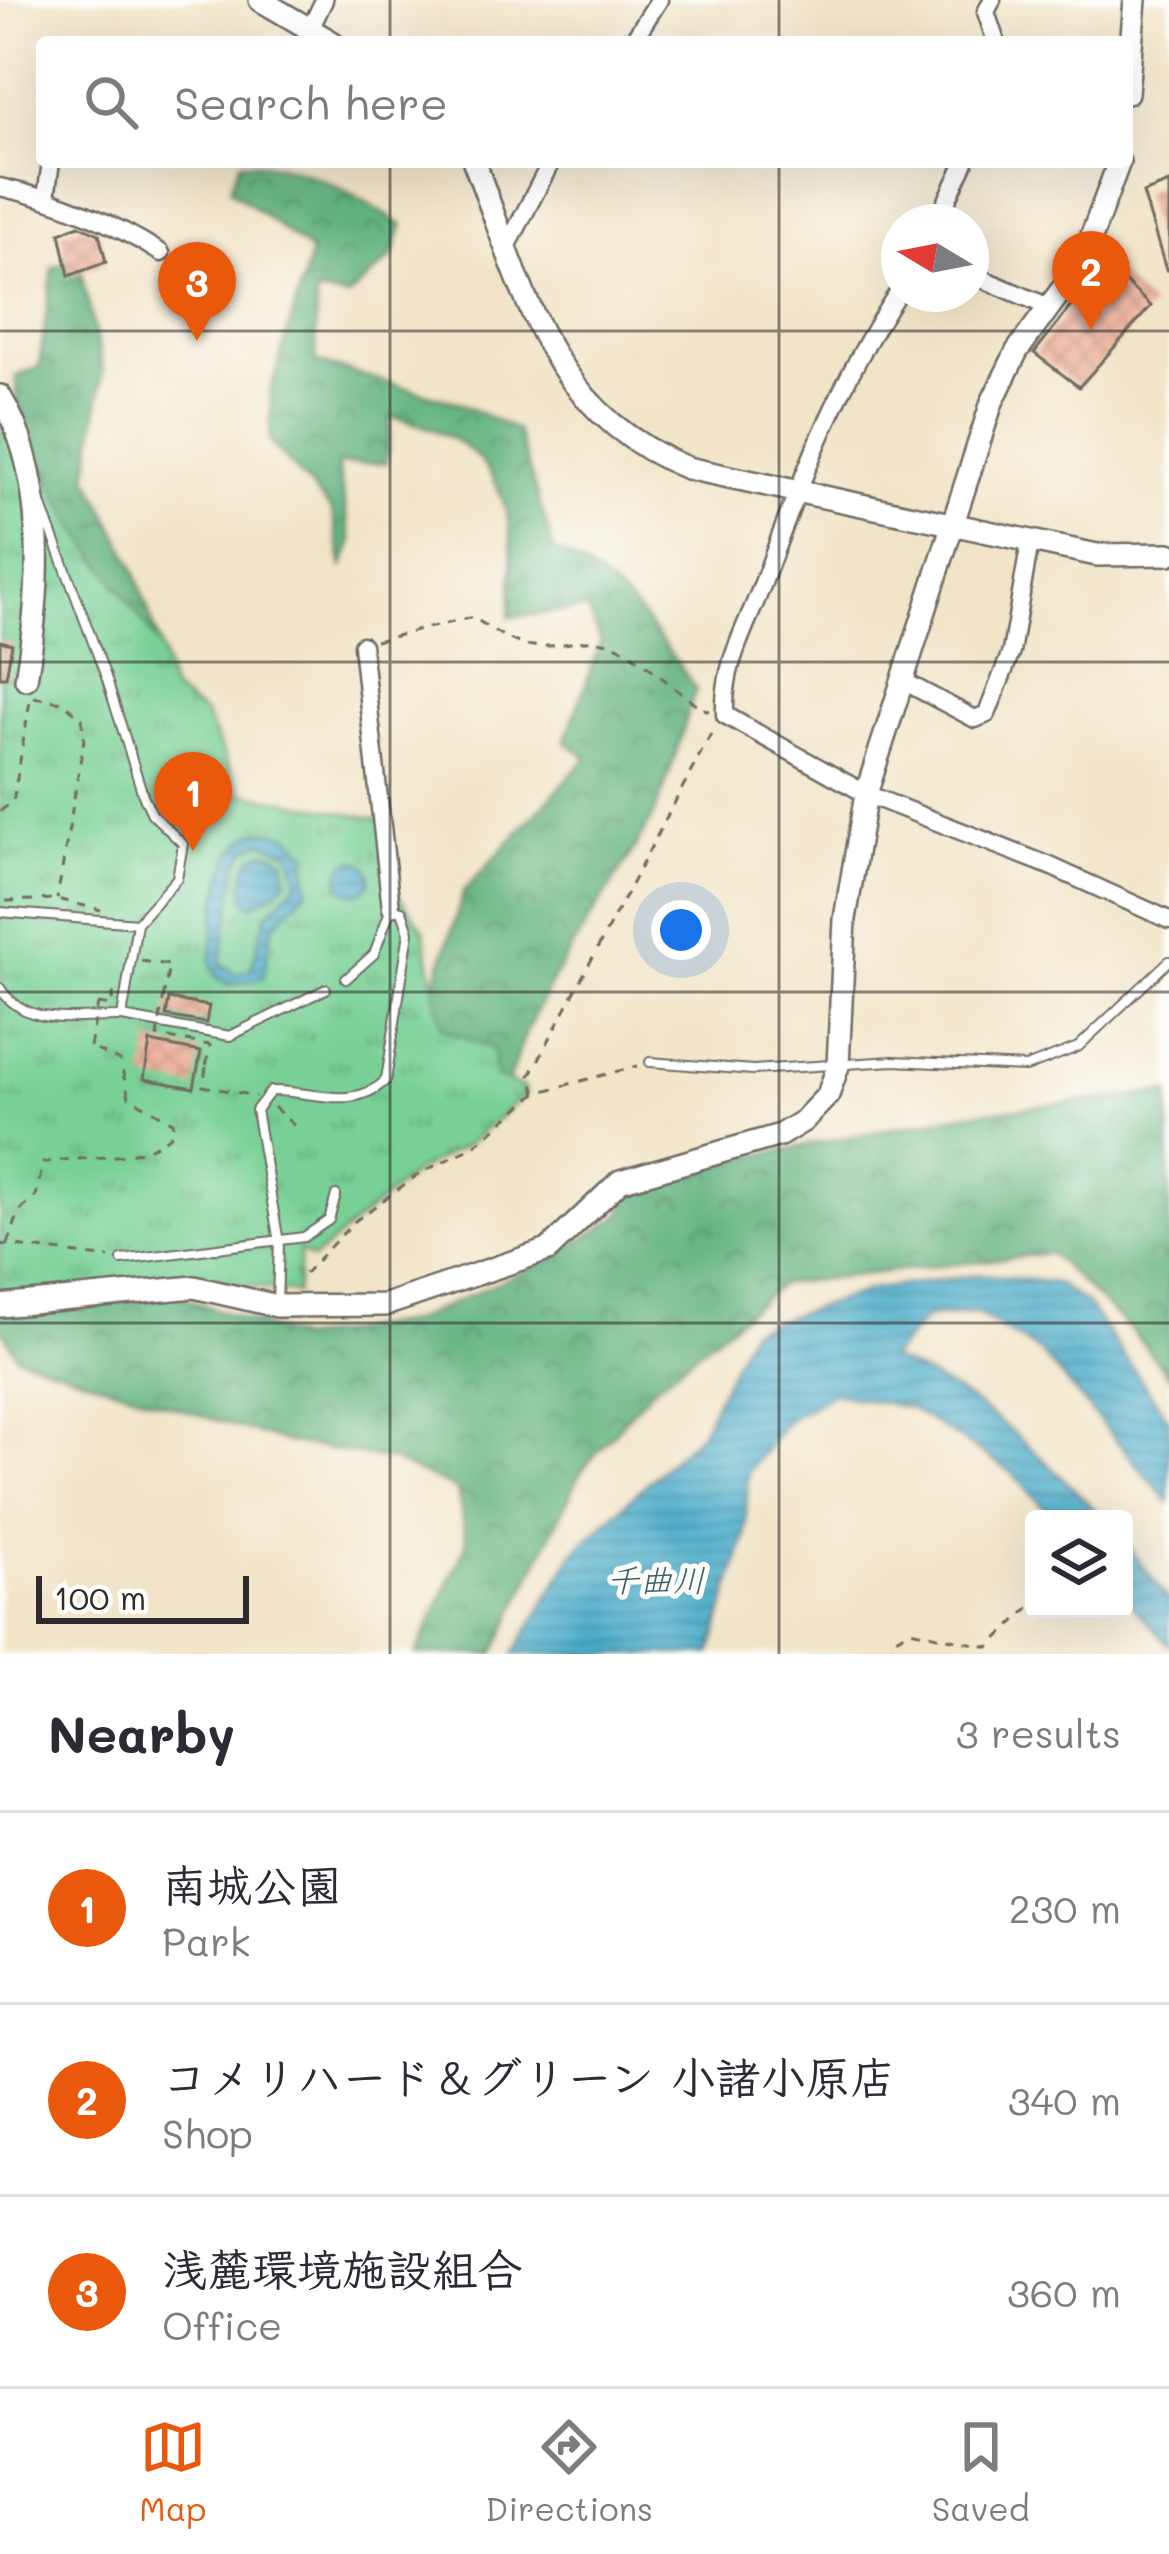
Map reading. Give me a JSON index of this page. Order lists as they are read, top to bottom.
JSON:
{
  "water": ["千曲川"],
  "scale_bar": "100 m",
  "north": "left",
  "page": {
    "search": "Search here",
    "pins": ["2", "3", "1"],
    "scale": "100 m",
    "heading": ["Nearby", "3 results"],
    "list": [
      {
        "mark": "1",
        "name": "南城公園",
        "note": "Park",
        "value": "230 m"
      },
      {
        "mark": "2",
        "name": "コメリハード＆グリーン 小諸小原店",
        "note": "Shop",
        "value": "340 m"
      },
      {
        "mark": "3",
        "name": "浅麓環境施設組合",
        "note": "Office",
        "value": "360 m"
      }
    ],
    "nav": ["Map", "Directions", "Saved"]
  }
}
